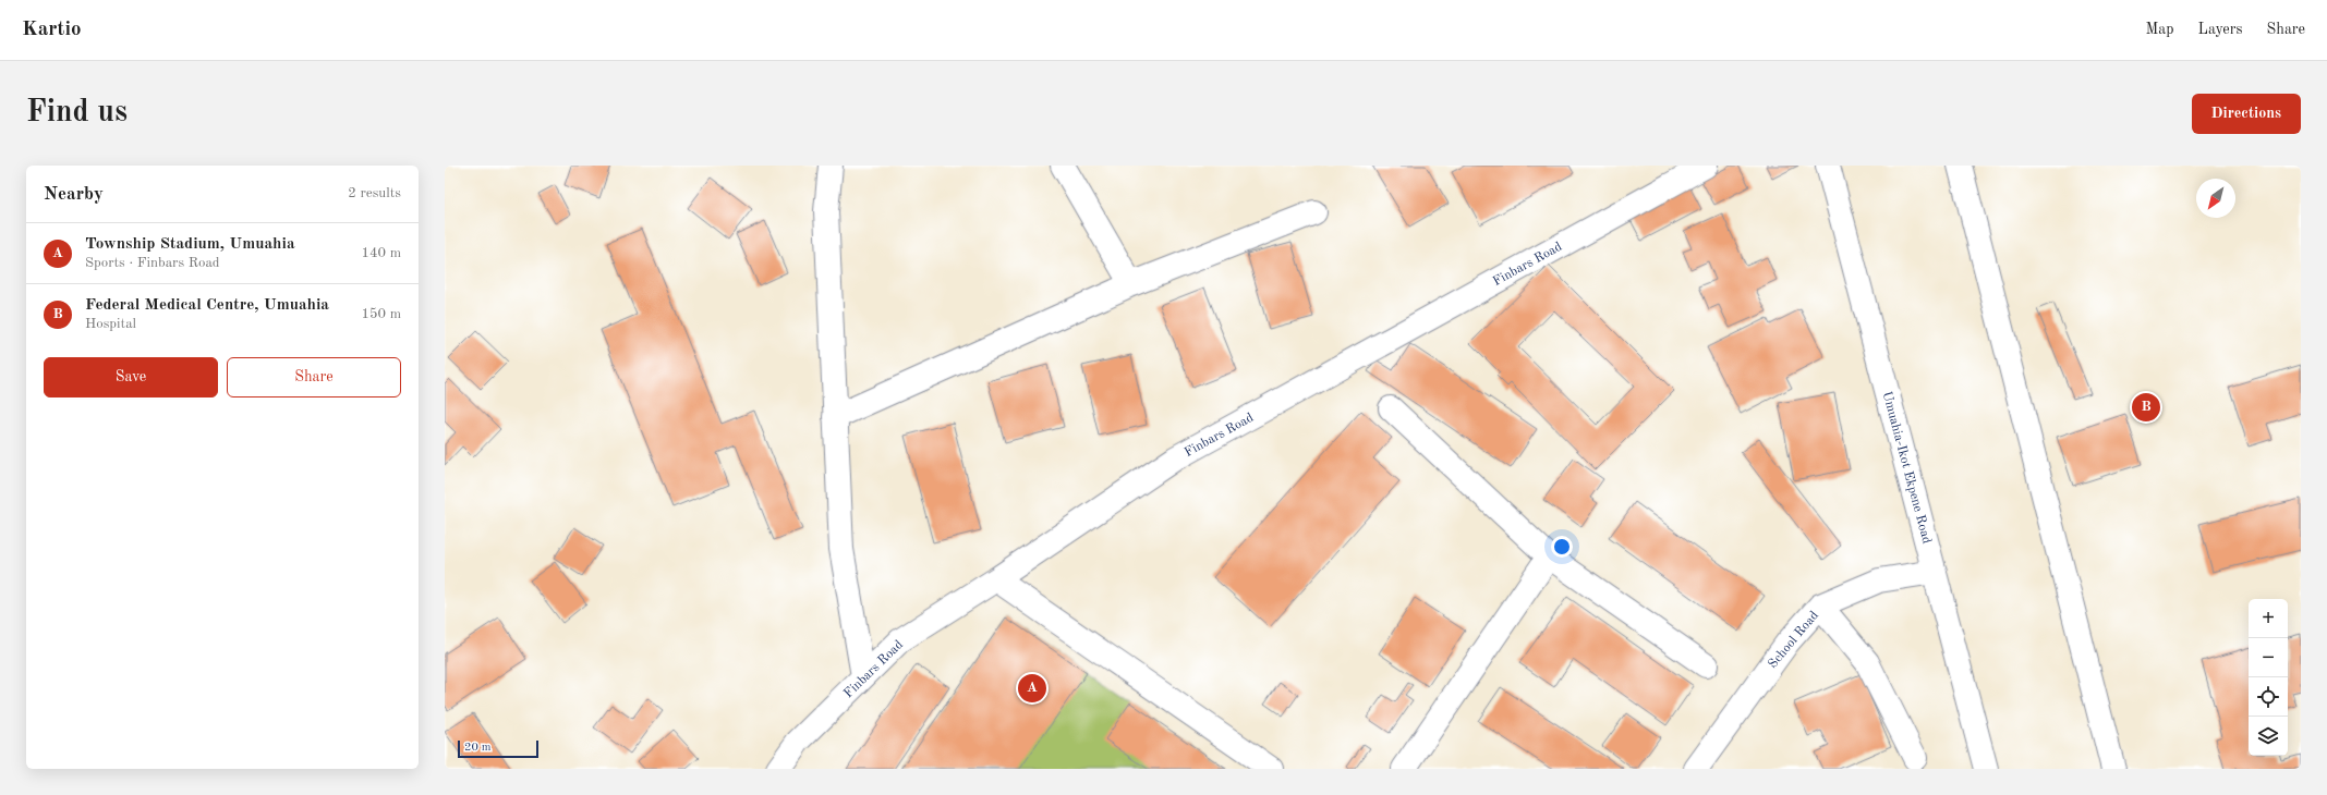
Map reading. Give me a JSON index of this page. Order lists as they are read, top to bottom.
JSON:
{
  "streets": {
    "street": ["Finbars Road", "Umuahia-Ikot Ekpene Road", "School Road"]
  },
  "crossings": [
    ["Umuahia-Ikot Ekpene Road", "School Road"]
  ],
  "scale_bar": "20 m",
  "north": "bottom left",
  "page": {
    "header": "Kartio",
    "nav": ["Map", "Layers", "Share"],
    "buttons": [
      "Directions",
      ["Save", "Share"]
    ],
    "title": "Find us",
    "heading": ["Nearby", "2 results"],
    "list": [
      {
        "mark": "A",
        "name": "Township Stadium, Umuahia",
        "note": "Sports · Finbars Road",
        "value": "140 m"
      },
      {
        "mark": "B",
        "name": "Federal Medical Centre, Umuahia",
        "note": "Hospital",
        "value": "150 m"
      }
    ],
    "pins": ["B", "A"],
    "map_buttons": ["+", "−"],
    "scale": "20 m"
  }
}
